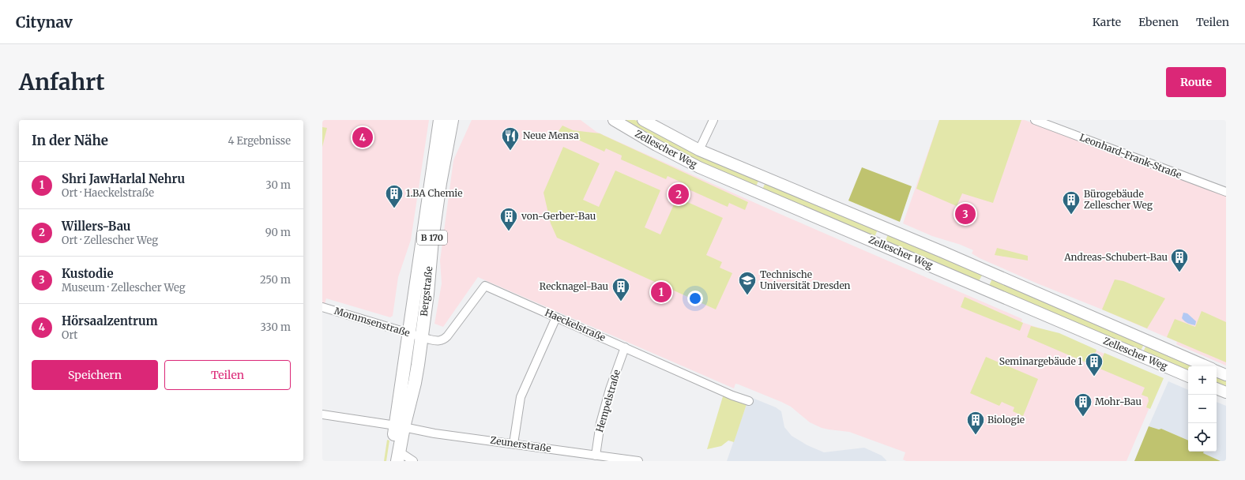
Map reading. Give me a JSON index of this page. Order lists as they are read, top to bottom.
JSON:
{
  "streets": {
    "main road": ["Zellescher Weg", "B 170", "Bergstraße"],
    "street": [
      "Leonhard-Frank-Straße",
      "Mommsenstraße",
      "Haeckelstraße",
      "Hempelstraße",
      "Zeunerstraße"
    ]
  },
  "crossings": [
    ["B 170", "Bergstraße"],
    ["B 170", "Mommsenstraße"],
    ["B 170", "Zeunerstraße"],
    ["Bergstraße", "Mommsenstraße"],
    ["Bergstraße", "Haeckelstraße"],
    ["Bergstraße", "Zeunerstraße"],
    ["Mommsenstraße", "Haeckelstraße"],
    ["Haeckelstraße", "Hempelstraße"],
    ["Hempelstraße", "Zeunerstraße"]
  ],
  "places": {
    "restaurant": ["Neue Mensa"],
    "building": [
      "1.BA Chemie",
      "Bürogebäude Zellescher Weg",
      "von-Gerber-Bau",
      "Andreas-Schubert-Bau",
      "Recknagel-Bau",
      "Seminargebäude 1",
      "Mohr-Bau",
      "Biologie"
    ],
    "school or university": ["Technische Universität Dresden"]
  },
  "page": {
    "header": "Citynav",
    "nav": ["Karte", "Ebenen", "Teilen"],
    "buttons": [
      "Route",
      ["Speichern", "Teilen"]
    ],
    "title": "Anfahrt",
    "heading": ["In der Nähe", "4 Ergebnisse"],
    "pins": [
      "4",
      "2",
      "3",
      "1"
    ],
    "list": [
      {
        "mark": "1",
        "name": "Shri JawHarlal Nehru",
        "note": "Ort · Haeckelstraße",
        "value": "30 m"
      },
      {
        "mark": "2",
        "name": "Willers-Bau",
        "note": "Ort · Zellescher Weg",
        "value": "90 m"
      },
      {
        "mark": "3",
        "name": "Kustodie",
        "note": "Museum · Zellescher Weg",
        "value": "250 m"
      },
      {
        "mark": "4",
        "name": "Hörsaalzentrum",
        "note": "Ort",
        "value": "330 m"
      }
    ],
    "map_buttons": ["+", "−"]
  }
}
